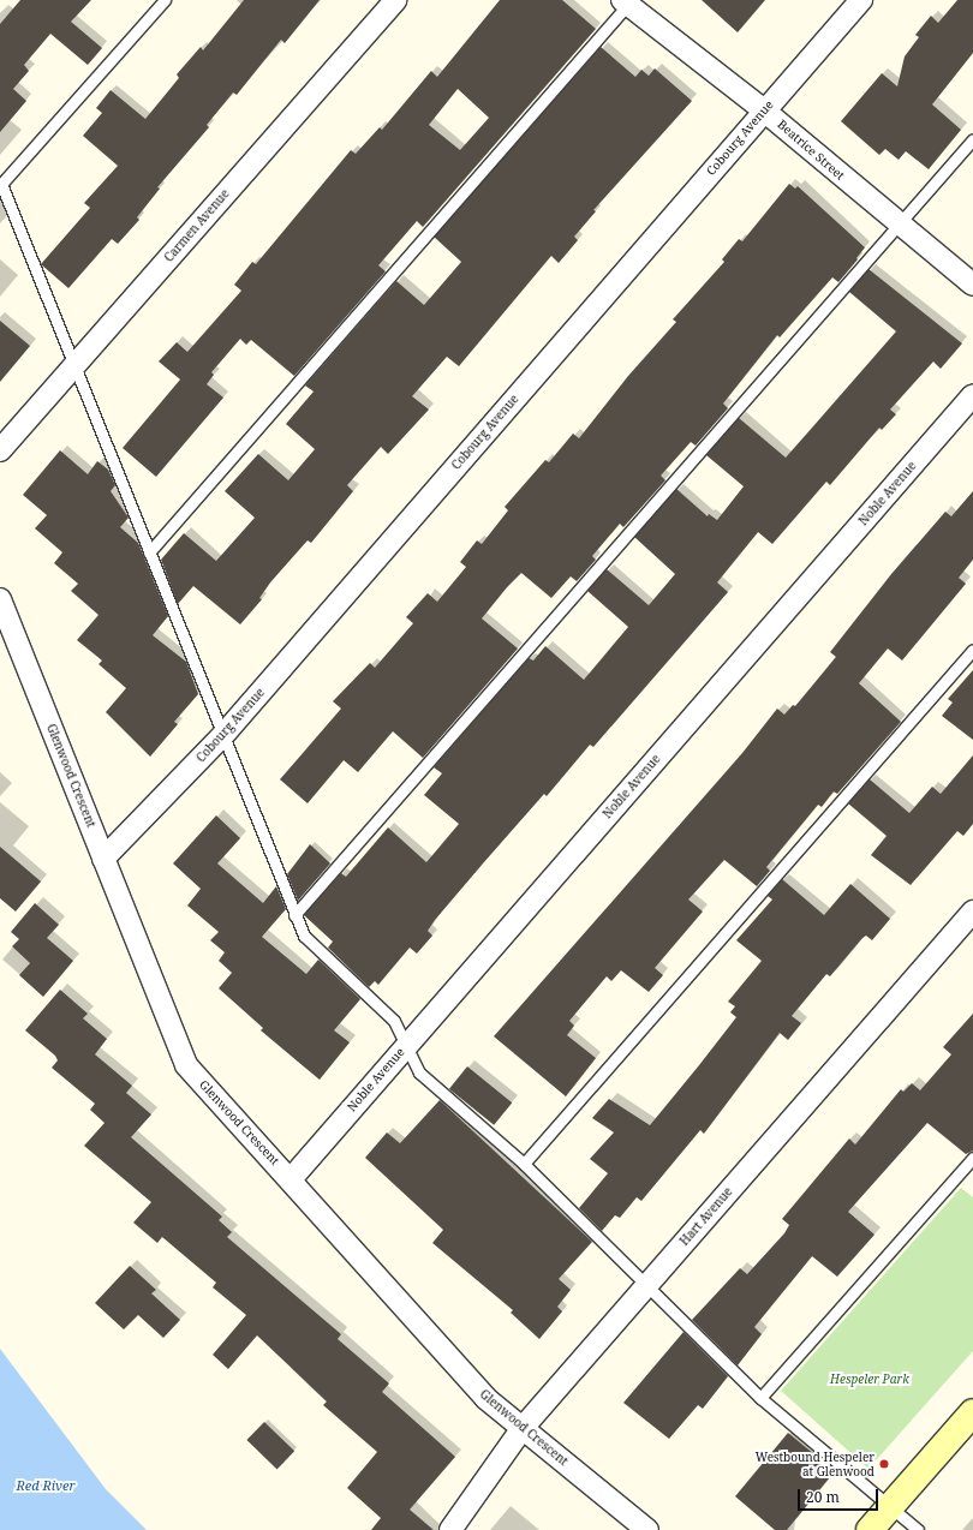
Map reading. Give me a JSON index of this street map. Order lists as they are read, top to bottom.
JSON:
{
  "streets": {
    "street": [
      "Cobourg Avenue",
      "Beatrice Street",
      "Carmen Avenue",
      "Noble Avenue",
      "Glenwood Crescent",
      "Hart Avenue"
    ]
  },
  "crossings": [
    ["Cobourg Avenue", "Beatrice Street"],
    ["Cobourg Avenue", "Glenwood Crescent"],
    ["Noble Avenue", "Glenwood Crescent"],
    ["Glenwood Crescent", "Hart Avenue"]
  ],
  "water": ["Red River"],
  "parks": ["Hespeler Park"],
  "places": ["Westbound Hespeler at Glenwood"],
  "scale_bar": "20 m"
}
